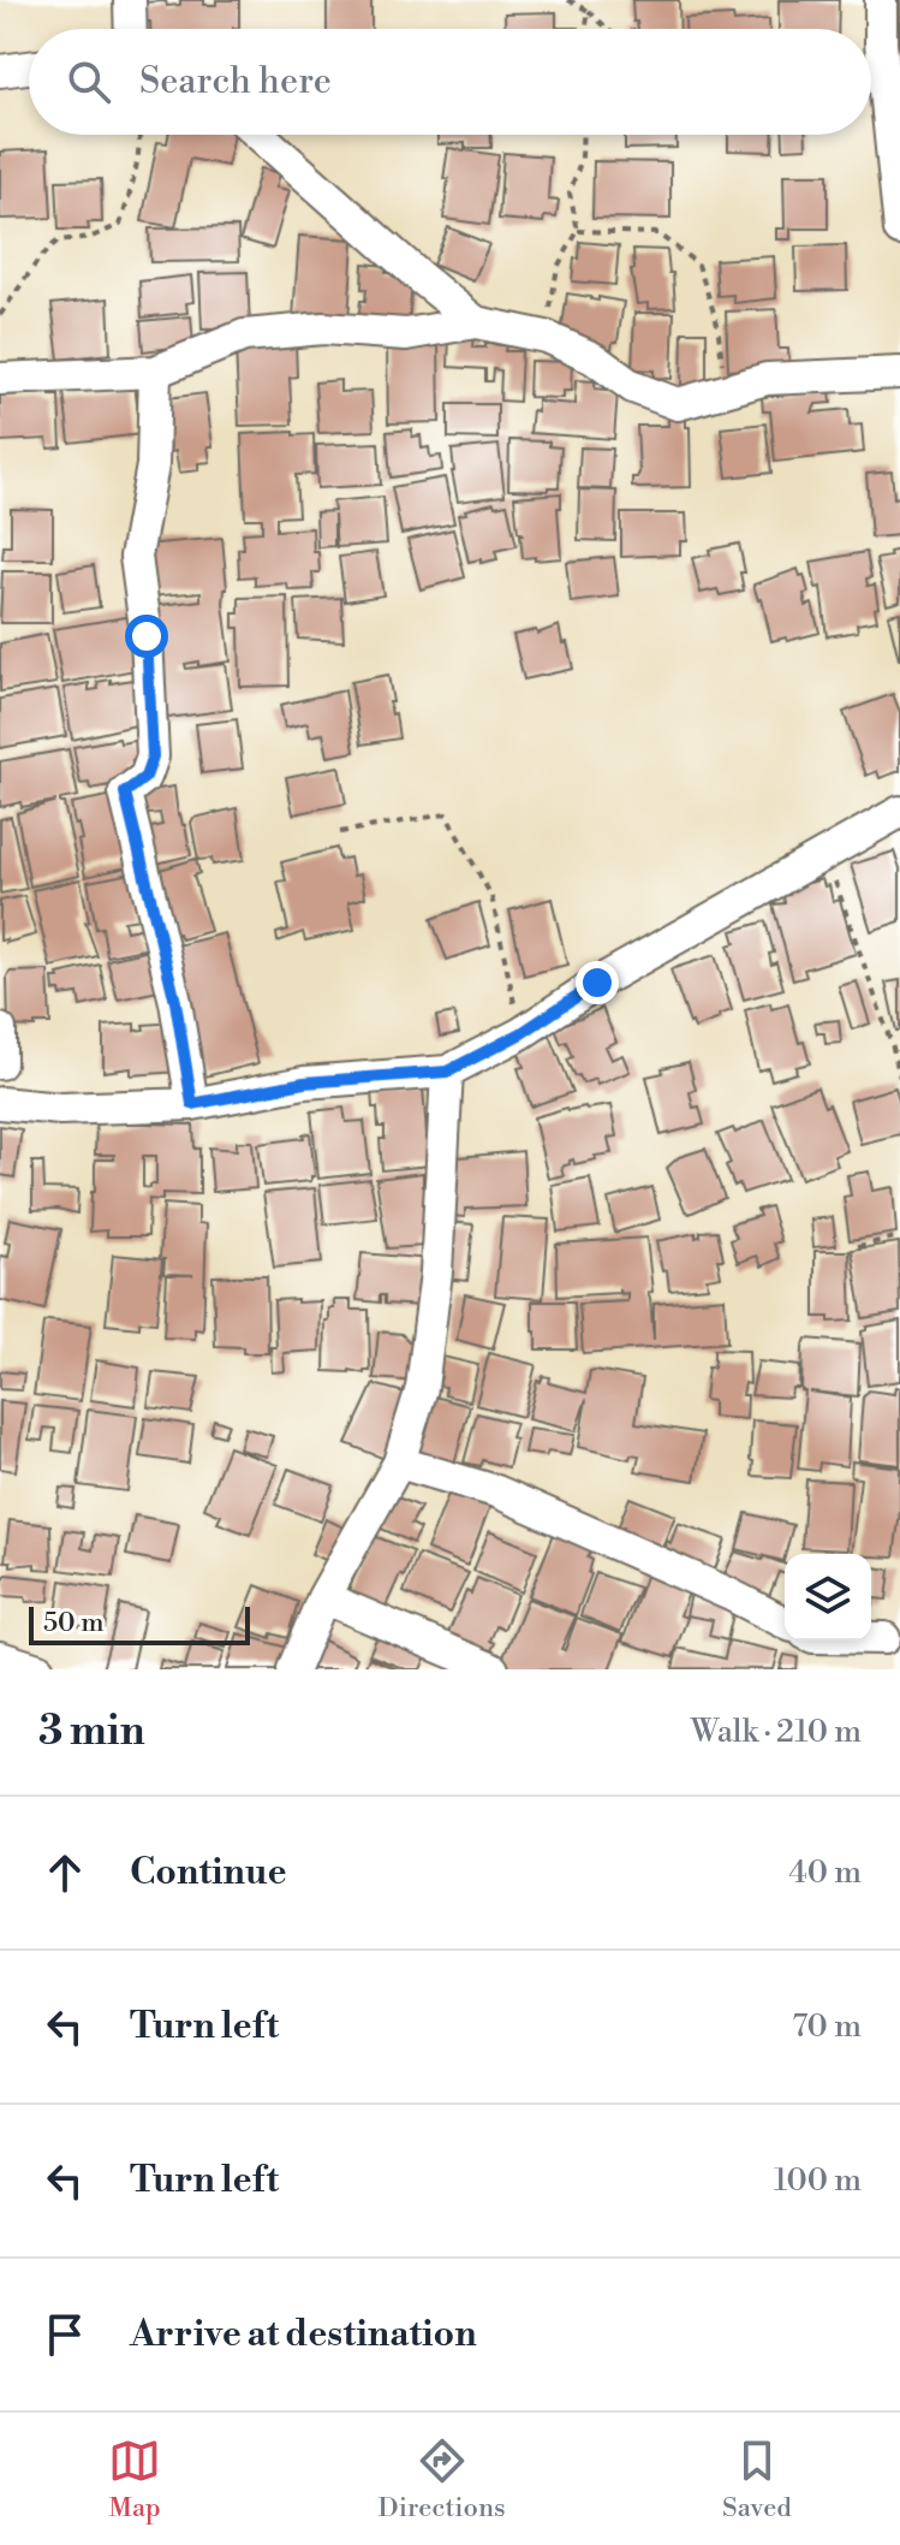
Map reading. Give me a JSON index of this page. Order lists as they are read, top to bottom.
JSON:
{
  "scale_bar": "50 m",
  "page": {
    "search": "Search here",
    "scale": "50 m",
    "heading": ["3 min", "Walk · 210 m"],
    "list": [
      ["Continue", "40 m"],
      ["Turn left", "70 m"],
      ["Turn left", "100 m"],
      "Arrive at destination"
    ],
    "nav": ["Map", "Directions", "Saved"]
  }
}
